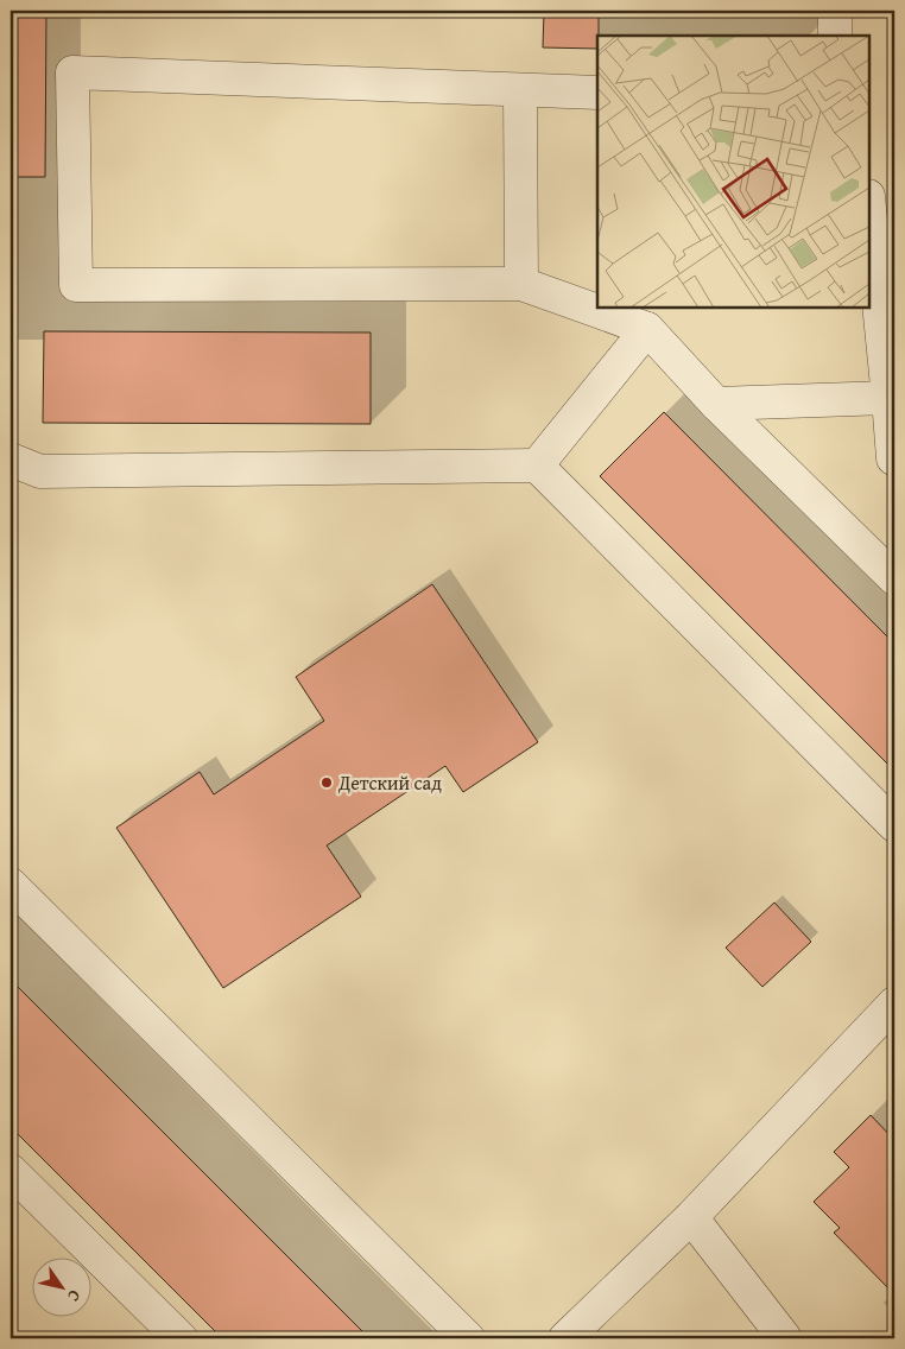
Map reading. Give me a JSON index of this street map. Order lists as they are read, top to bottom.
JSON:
{
  "places": ["Детский сад"],
  "north": "bottom right"
}
